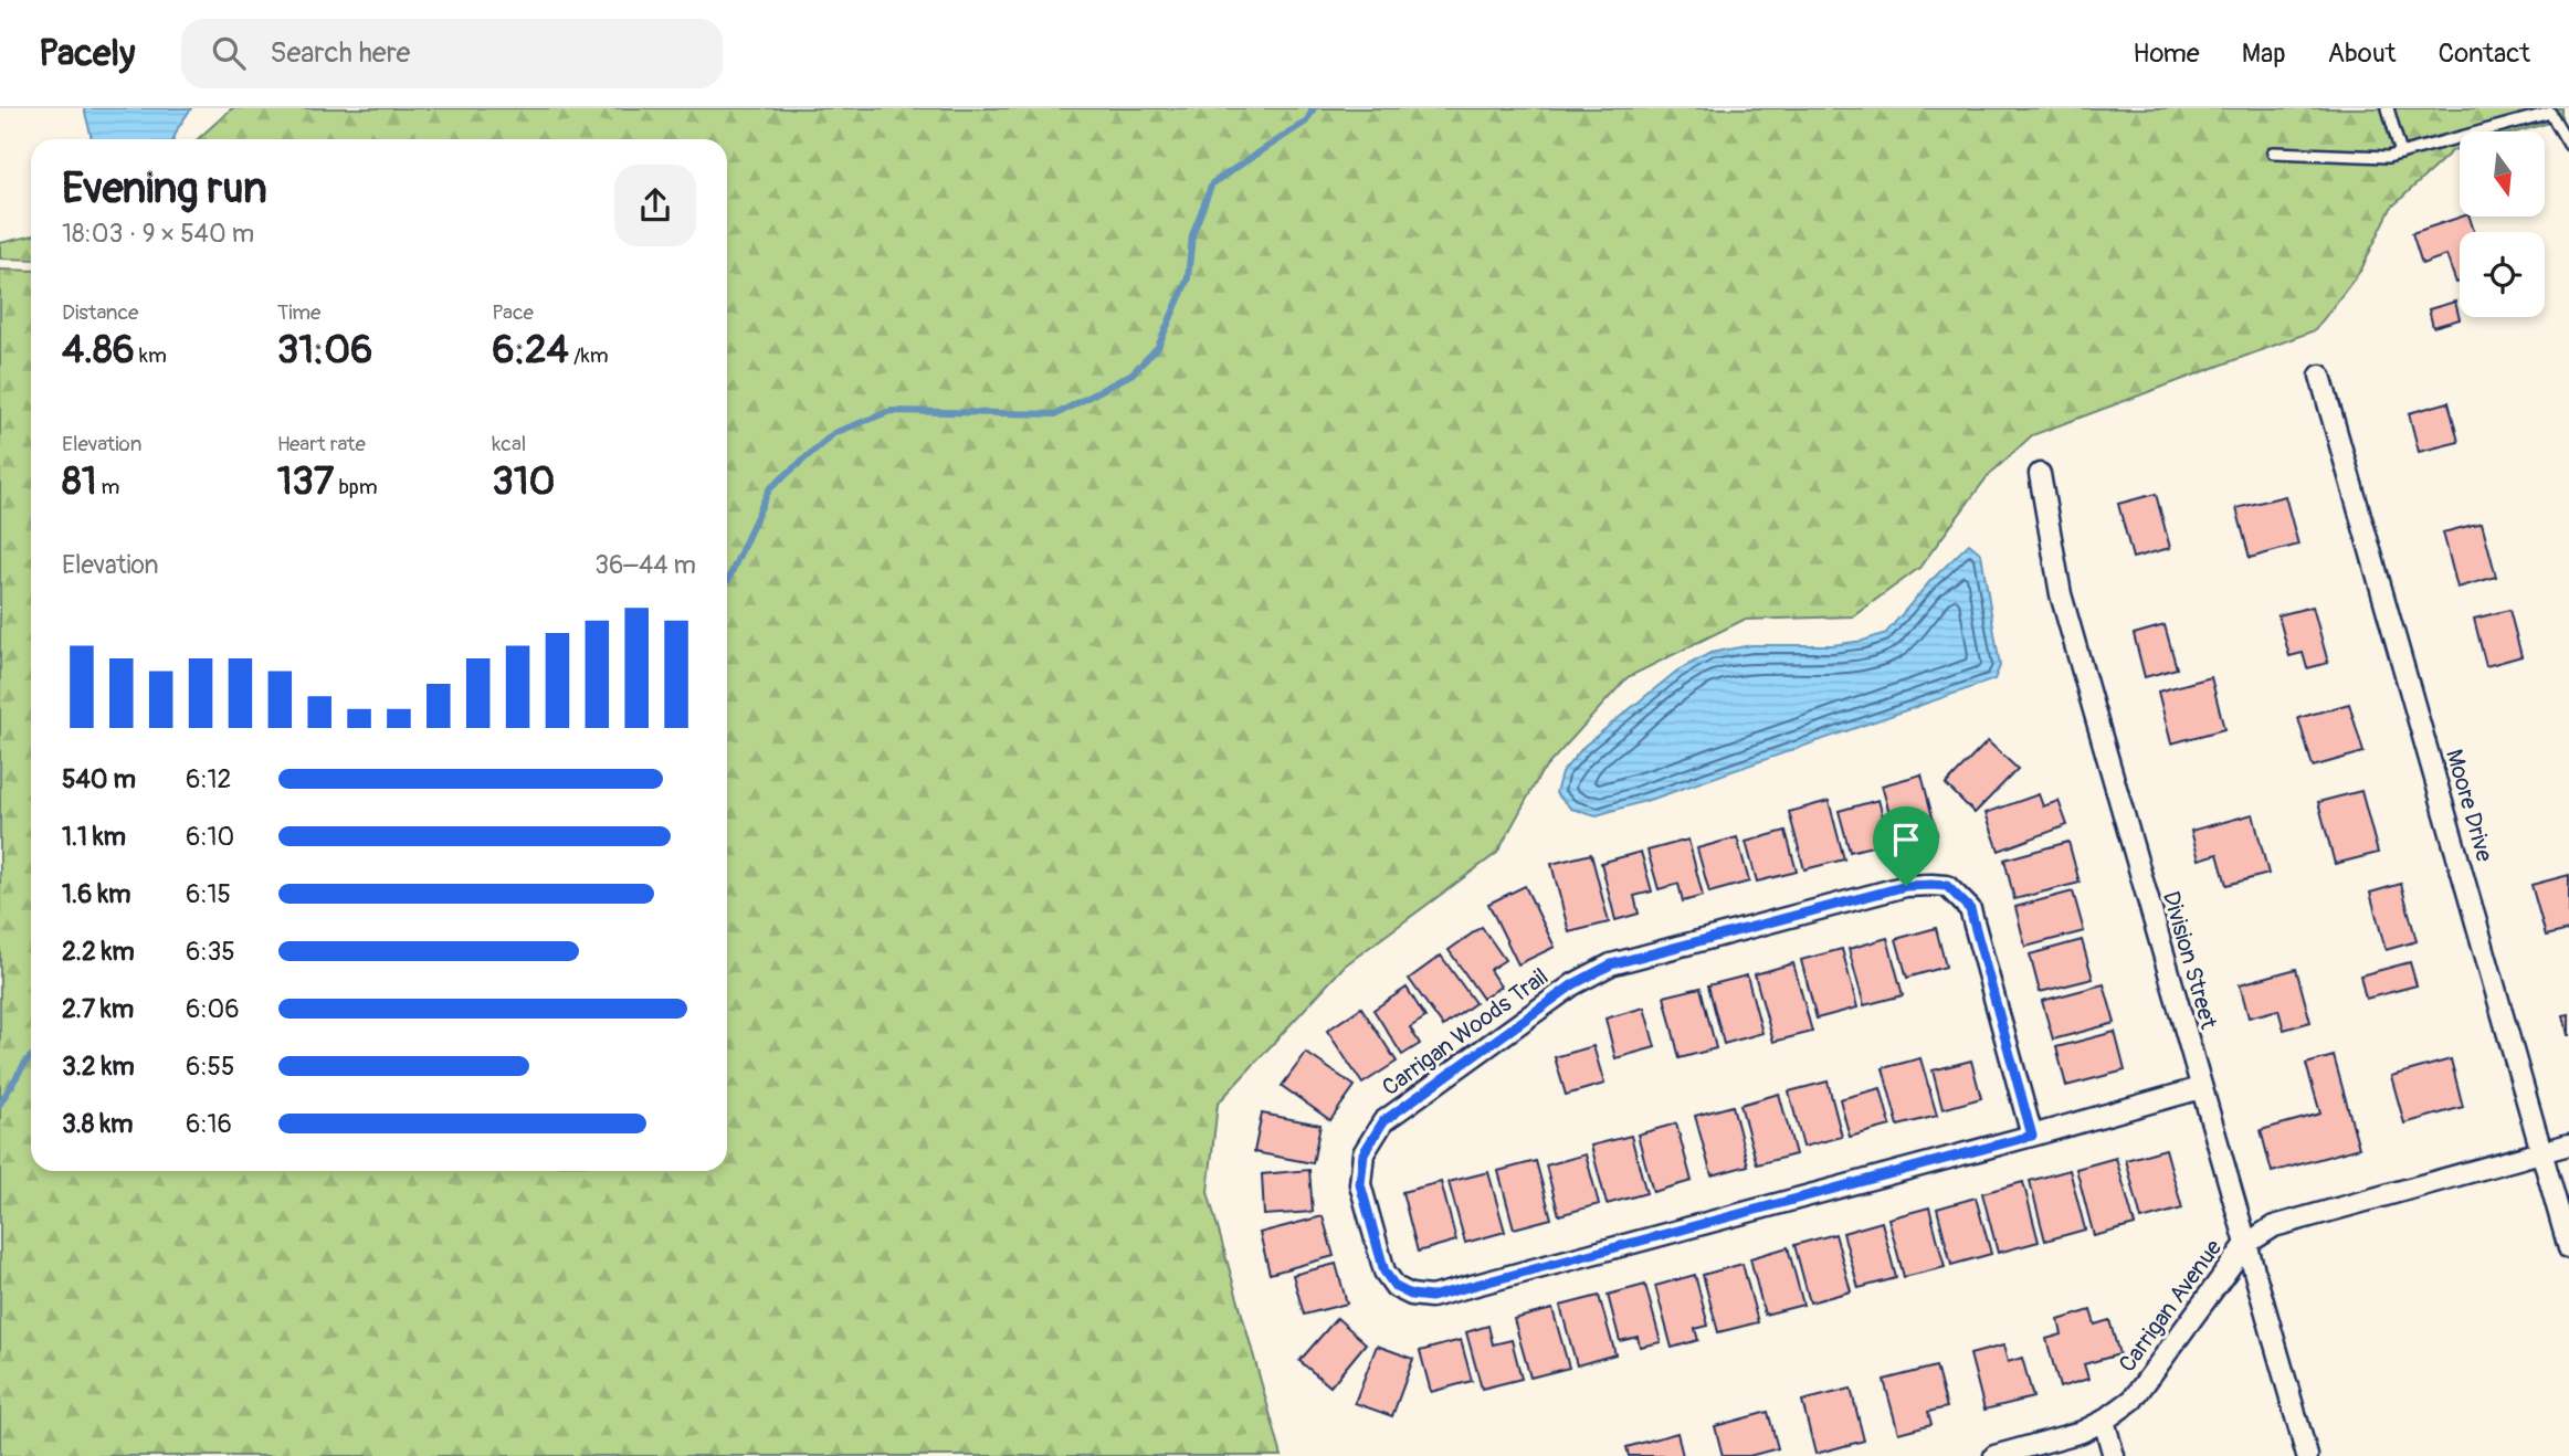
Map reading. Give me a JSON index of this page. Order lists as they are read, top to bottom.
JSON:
{
  "streets": {
    "street": [
      "Moore Drive",
      "Division Street",
      "Carrigan Woods Trail",
      "Carrigan Avenue"
    ]
  },
  "crossings": [
    ["Moore Drive", "Carrigan Avenue"],
    ["Division Street", "Carrigan Woods Trail"],
    ["Division Street", "Carrigan Avenue"]
  ],
  "north": "bottom",
  "page": {
    "header": "Pacely",
    "search": "Search here",
    "nav": [
      "Home",
      "Map",
      "About",
      "Contact"
    ],
    "heading": ["Evening run", "18:03 · 9 × 540 m"],
    "stats": [
      ["Distance", "4.86 km"],
      ["Time", "31:06"],
      ["Pace", "6:24 /km"],
      ["Elevation", "81 m"],
      ["Heart rate", "137 bpm"],
      ["kcal", "310"]
    ],
    "chart": ["Elevation", "36–44 m"],
    "list": [
      {
        "name": "540 m",
        "note": "6:12"
      },
      {
        "name": "1.1 km",
        "note": "6:10"
      },
      {
        "name": "1.6 km",
        "note": "6:15"
      },
      {
        "name": "2.2 km",
        "note": "6:35"
      },
      {
        "name": "2.7 km",
        "note": "6:06"
      },
      {
        "name": "3.2 km",
        "note": "6:55"
      },
      {
        "name": "3.8 km",
        "note": "6:16"
      }
    ]
  }
}
